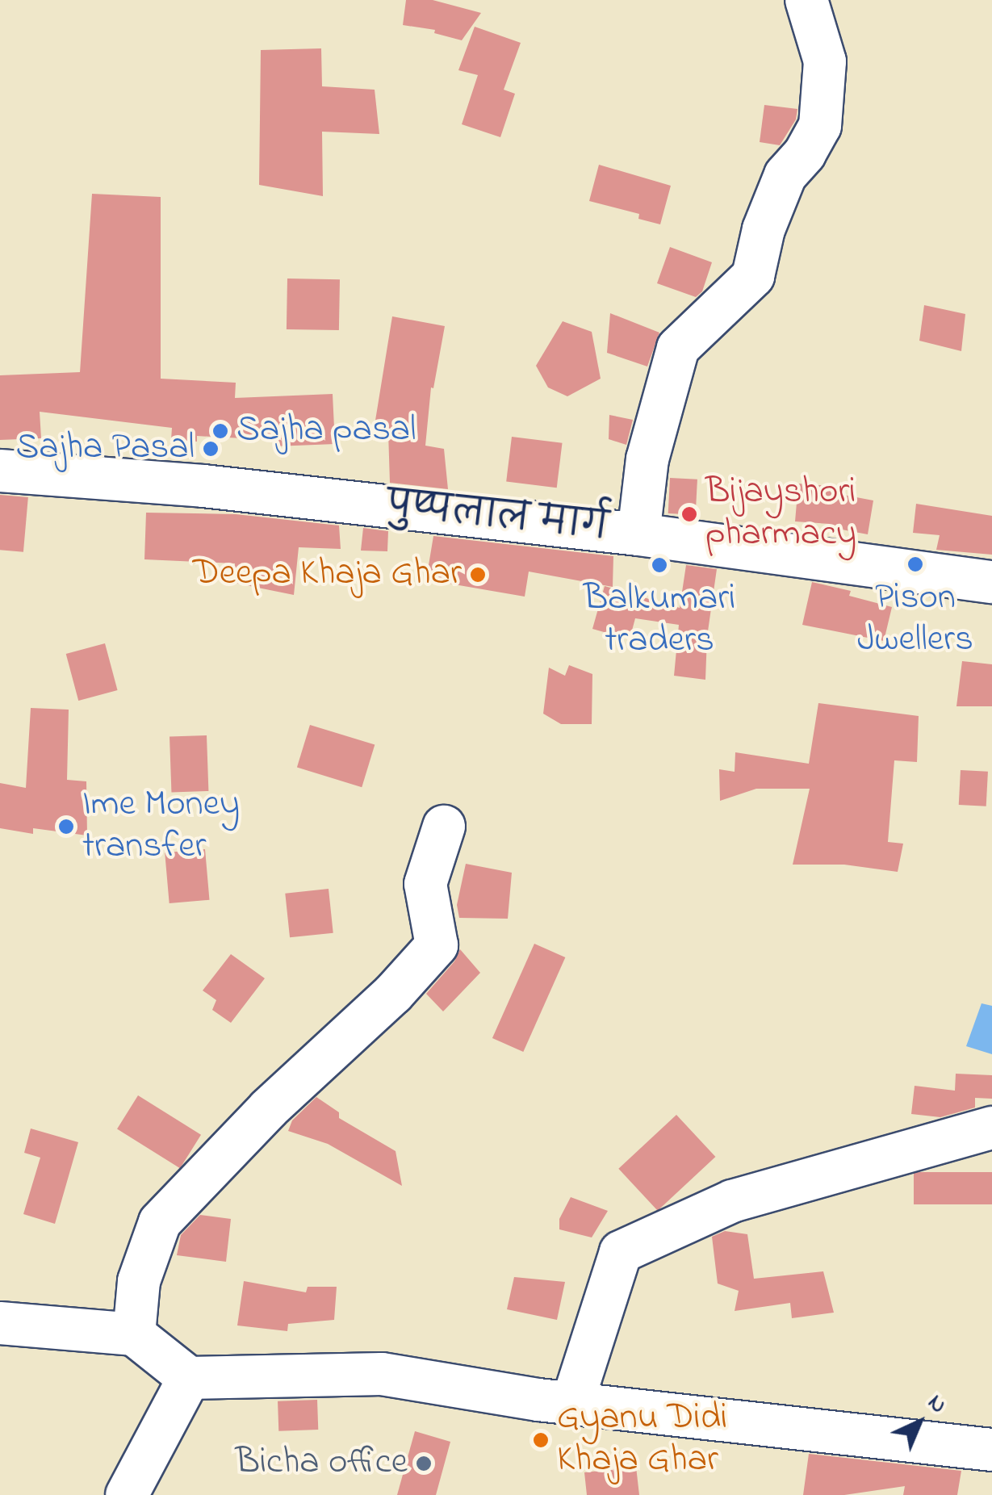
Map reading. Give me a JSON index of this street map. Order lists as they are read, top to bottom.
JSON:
{
  "streets": {
    "street": ["पुष्पलाल मार्ग"]
  },
  "places": [
    "Sajha pasal",
    "Sajha Pasal",
    "Bijayshori pharmacy",
    "Pison Jwellers",
    "Balkumari traders",
    "Deepa Khaja Ghar",
    "Ime Money transfer",
    "Gyanu Didi Khaja Ghar",
    "Bicha office"
  ],
  "north": "top right"
}
